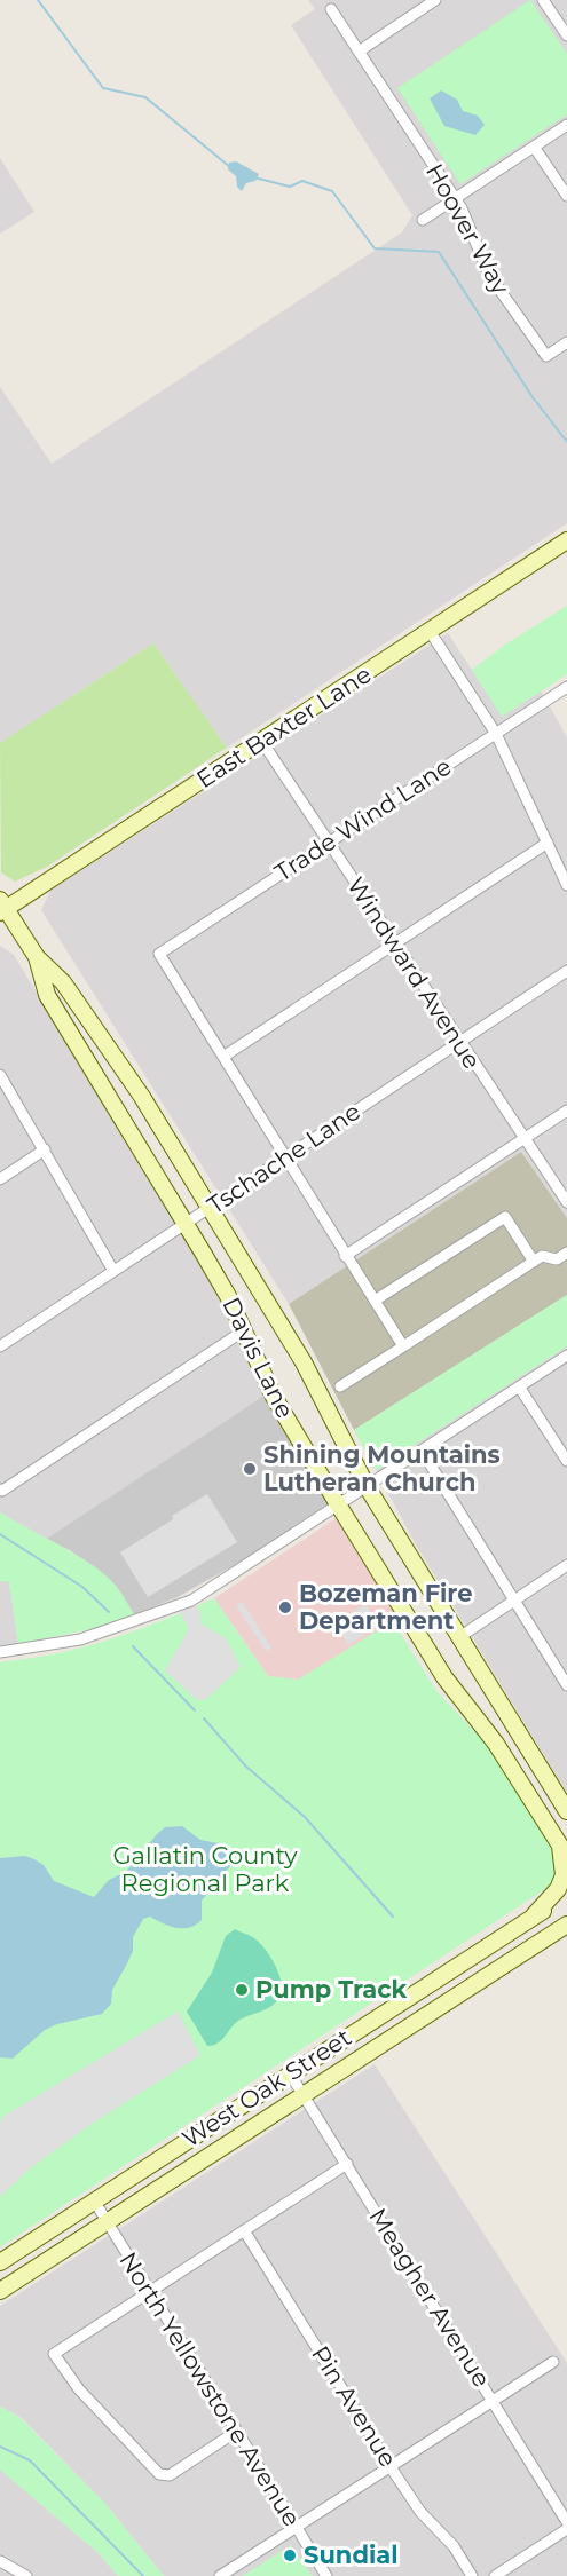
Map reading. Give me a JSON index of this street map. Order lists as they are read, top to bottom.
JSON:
{
  "streets": {
    "main road": ["East Baxter Lane", "Davis Lane", "West Oak Street"],
    "street": [
      "Hoover Way",
      "Trade Wind Lane",
      "Windward Avenue",
      "Tschache Lane",
      "Meagher Avenue",
      "North Yellowstone Avenue",
      "Pin Avenue"
    ]
  },
  "crossings": [
    ["East Baxter Lane", "Windward Avenue"],
    ["East Baxter Lane", "Davis Lane"],
    ["Trade Wind Lane", "Windward Avenue"],
    ["Windward Avenue", "Tschache Lane"],
    ["Tschache Lane", "Davis Lane"],
    ["West Oak Street", "Meagher Avenue"],
    ["West Oak Street", "North Yellowstone Avenue"]
  ],
  "parks": ["Gallatin County Regional Park"],
  "places": [
    "Shining Mountains Lutheran Church",
    "Bozeman Fire Department",
    "Pump Track",
    "Sundial"
  ]
}
